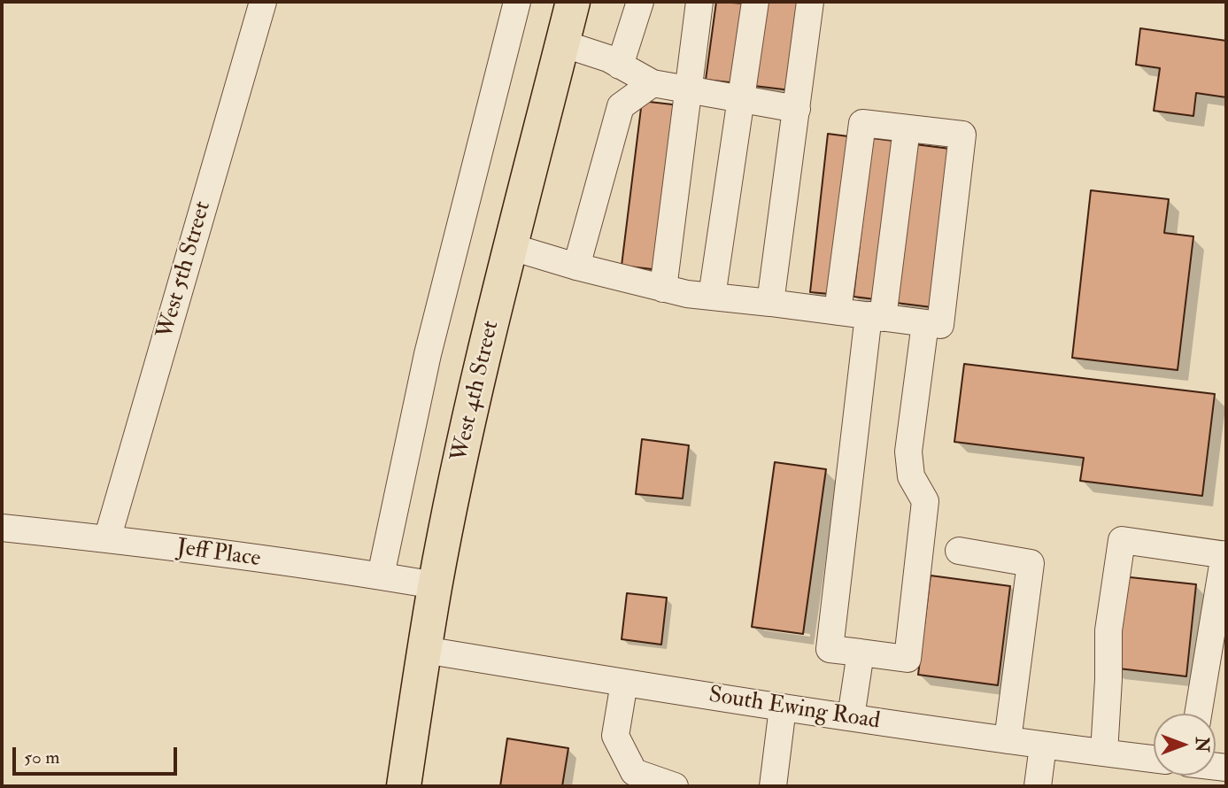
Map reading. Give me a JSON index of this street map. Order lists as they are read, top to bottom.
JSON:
{
  "streets": {
    "main road": ["West 4th Street"],
    "street": ["West 5th Street", "Jeff Place", "South Ewing Road"]
  },
  "crossings": [
    ["West 5th Street", "Jeff Place"],
    ["West 4th Street", "Jeff Place"],
    ["West 4th Street", "South Ewing Road"]
  ],
  "scale_bar": "50 m",
  "north": "right"
}
